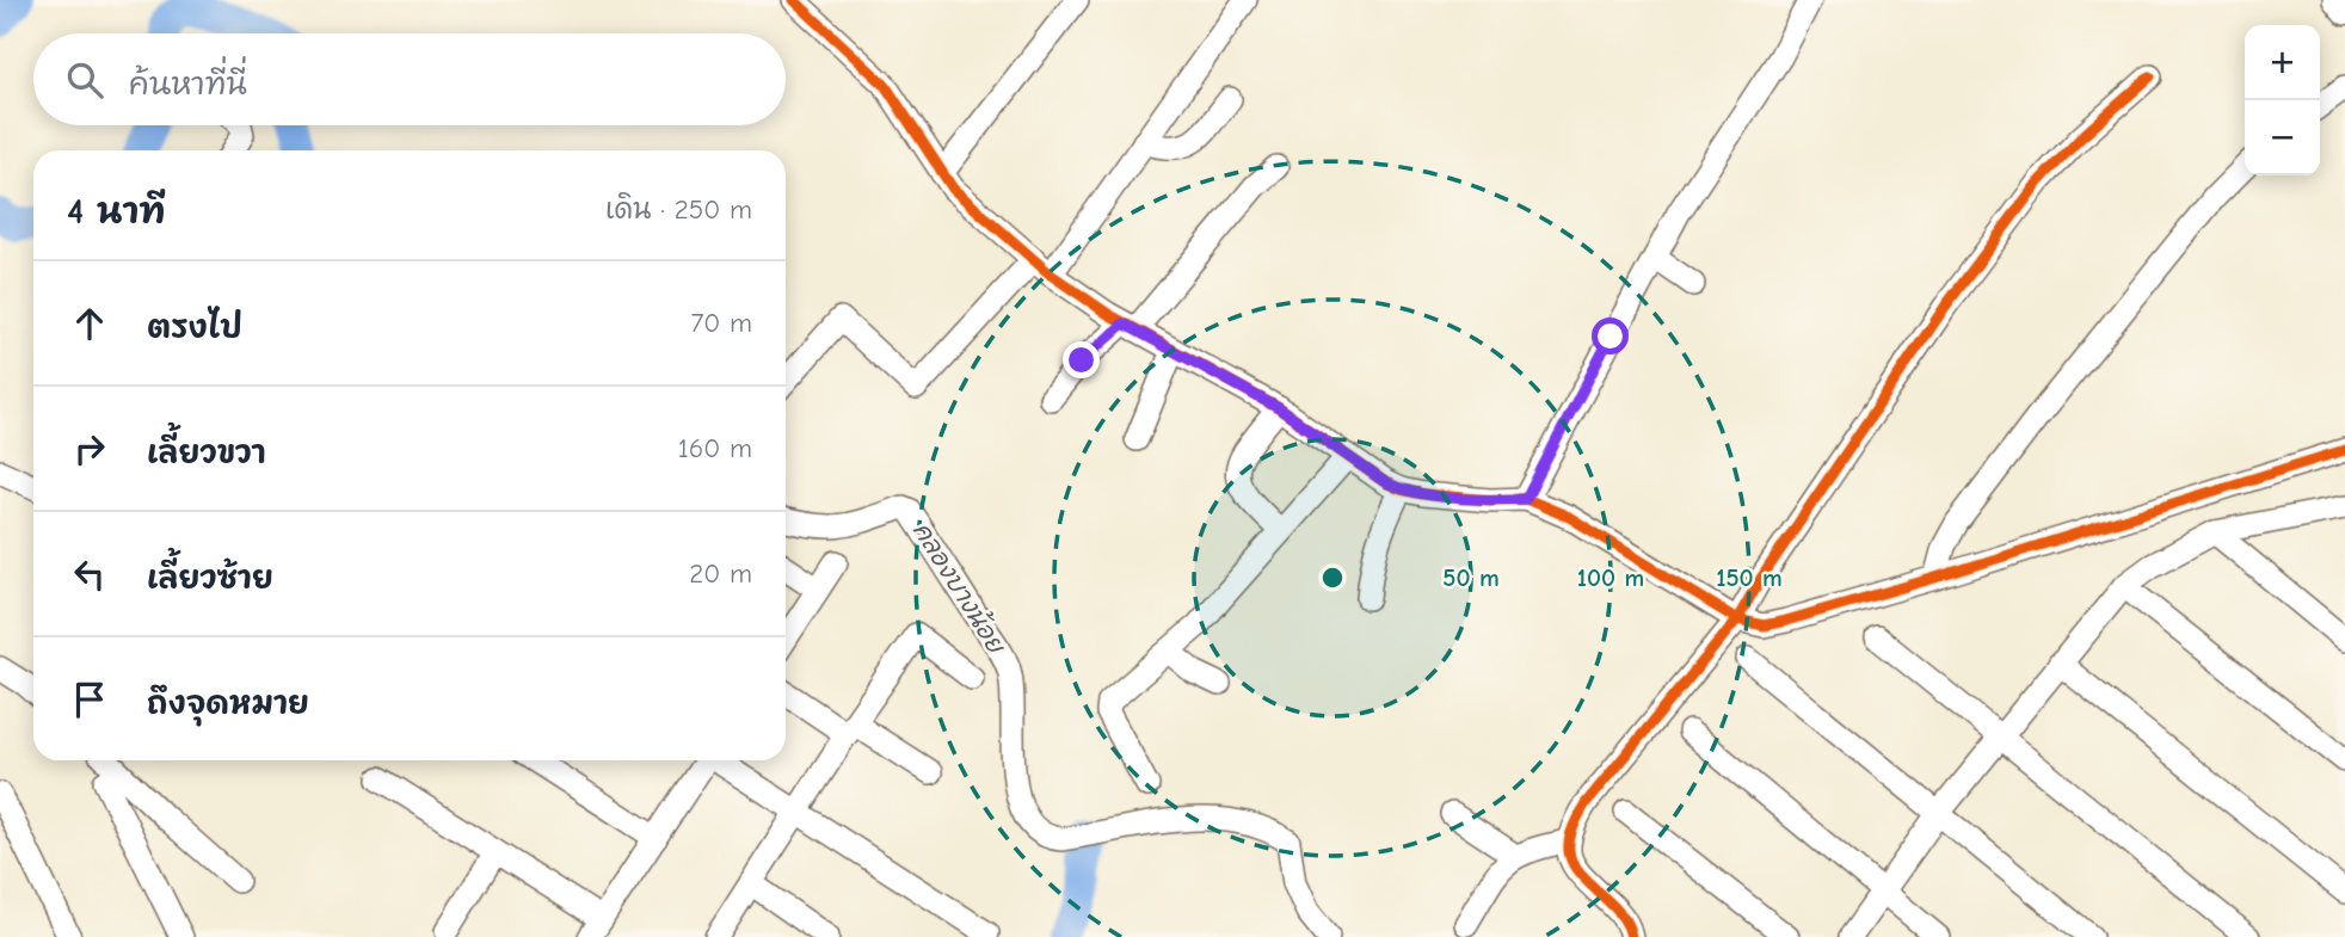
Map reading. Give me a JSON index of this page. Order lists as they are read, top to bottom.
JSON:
{
  "water": ["คลองบางน้อย"],
  "page": {
    "map_buttons": ["+", "−"],
    "search": "ค้นหาที่นี่",
    "heading": ["4 นาที", "เดิน · 250 m"],
    "list": [
      ["ตรงไป", "70 m"],
      ["เลี้ยวขวา", "160 m"],
      ["เลี้ยวซ้าย", "20 m"],
      "ถึงจุดหมาย"
    ]
  },
  "rings": ["50 m", "100 m", "150 m"]
}
